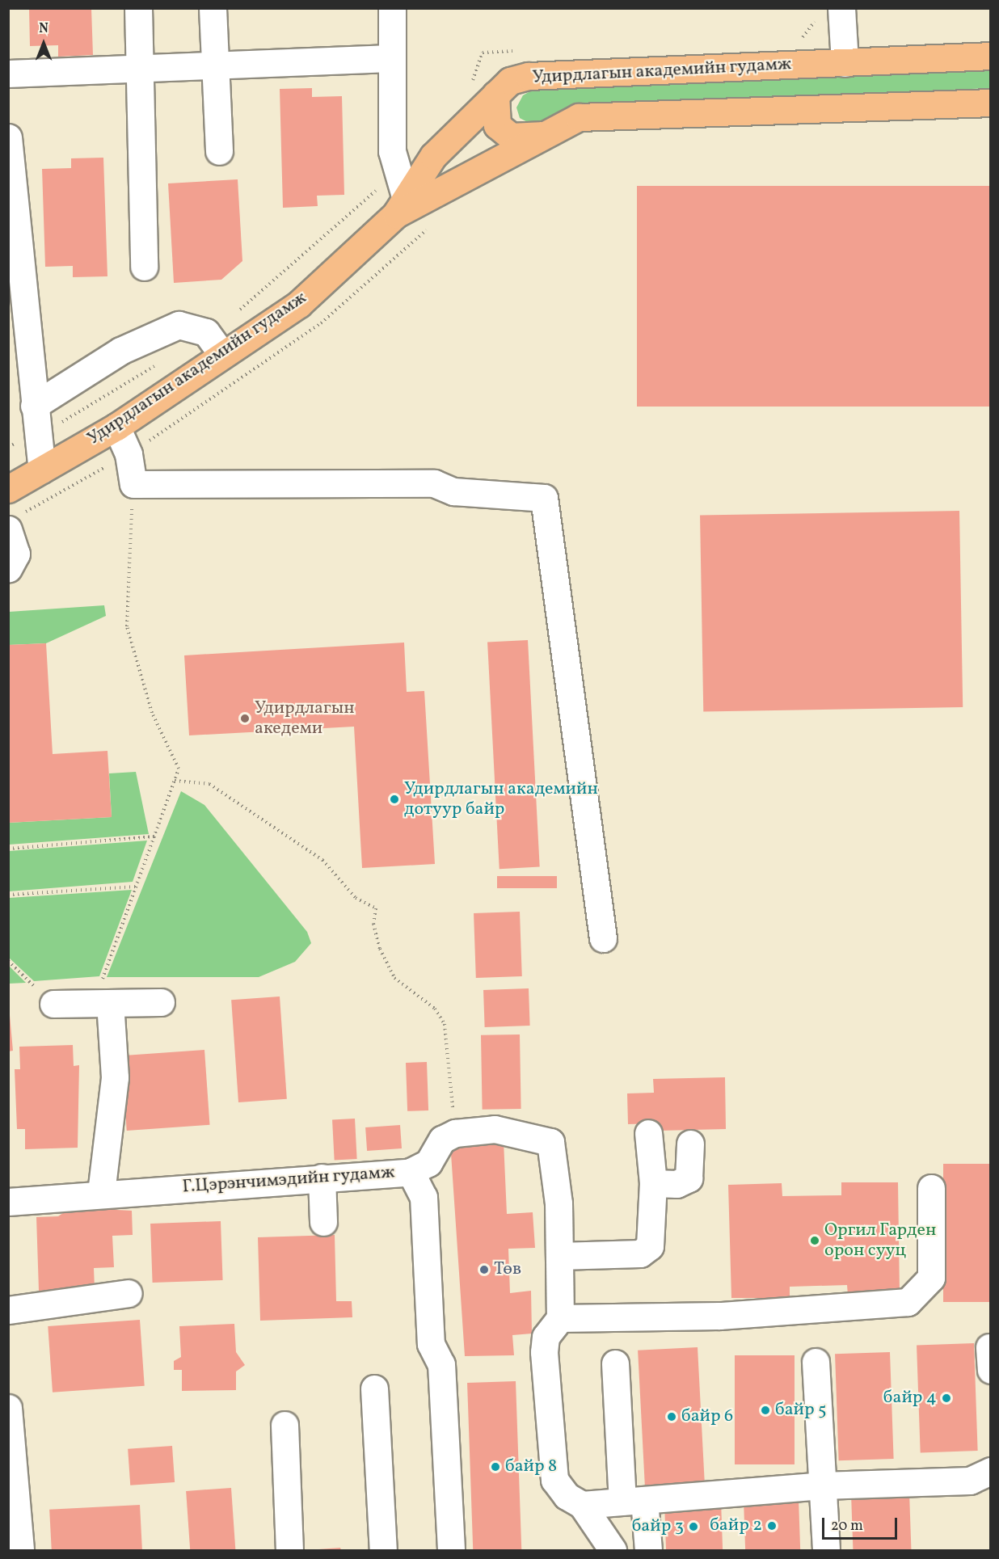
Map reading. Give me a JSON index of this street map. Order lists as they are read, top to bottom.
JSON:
{
  "streets": {
    "main road": ["Удирдлагын академийн гудамж"],
    "street": ["Г.Цэрэнчимэдийн гудамж"]
  },
  "places": [
    "Удирдлагын акедеми",
    "Удирдлагын академийн дотуур байр",
    "Оргил Гарден орон сууц",
    "Төв",
    "байр 4",
    "байр 5",
    "байр 6",
    "байр 8",
    "байр 2",
    "байр 3"
  ],
  "scale_bar": "20 m",
  "north": "top"
}
